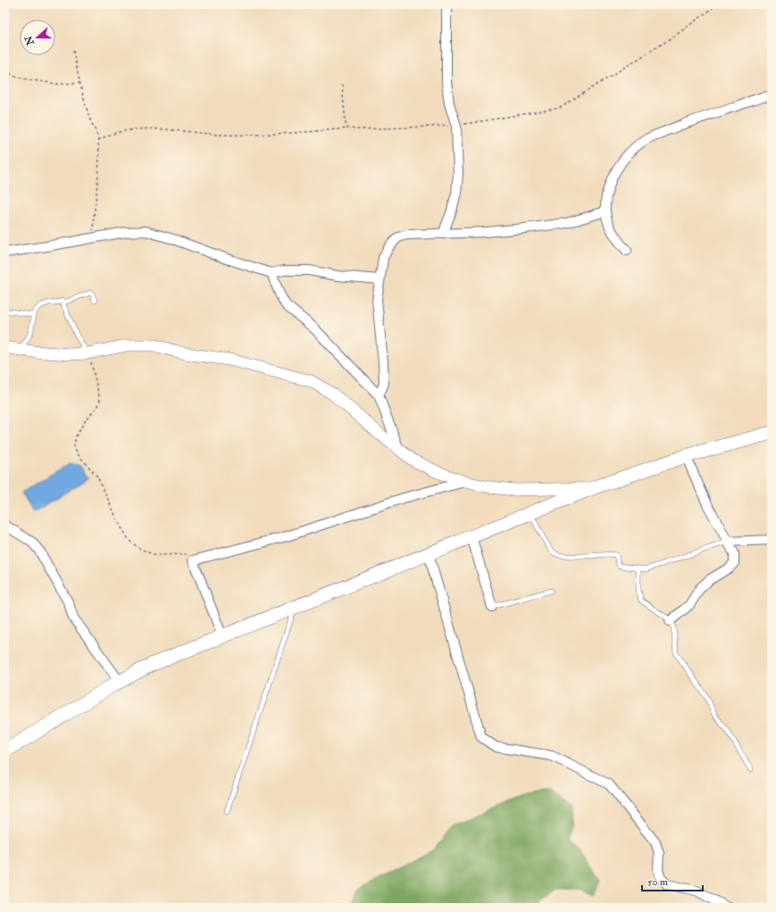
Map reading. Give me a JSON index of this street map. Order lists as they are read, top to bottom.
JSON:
{
  "scale_bar": "50 m",
  "north": "left"
}
